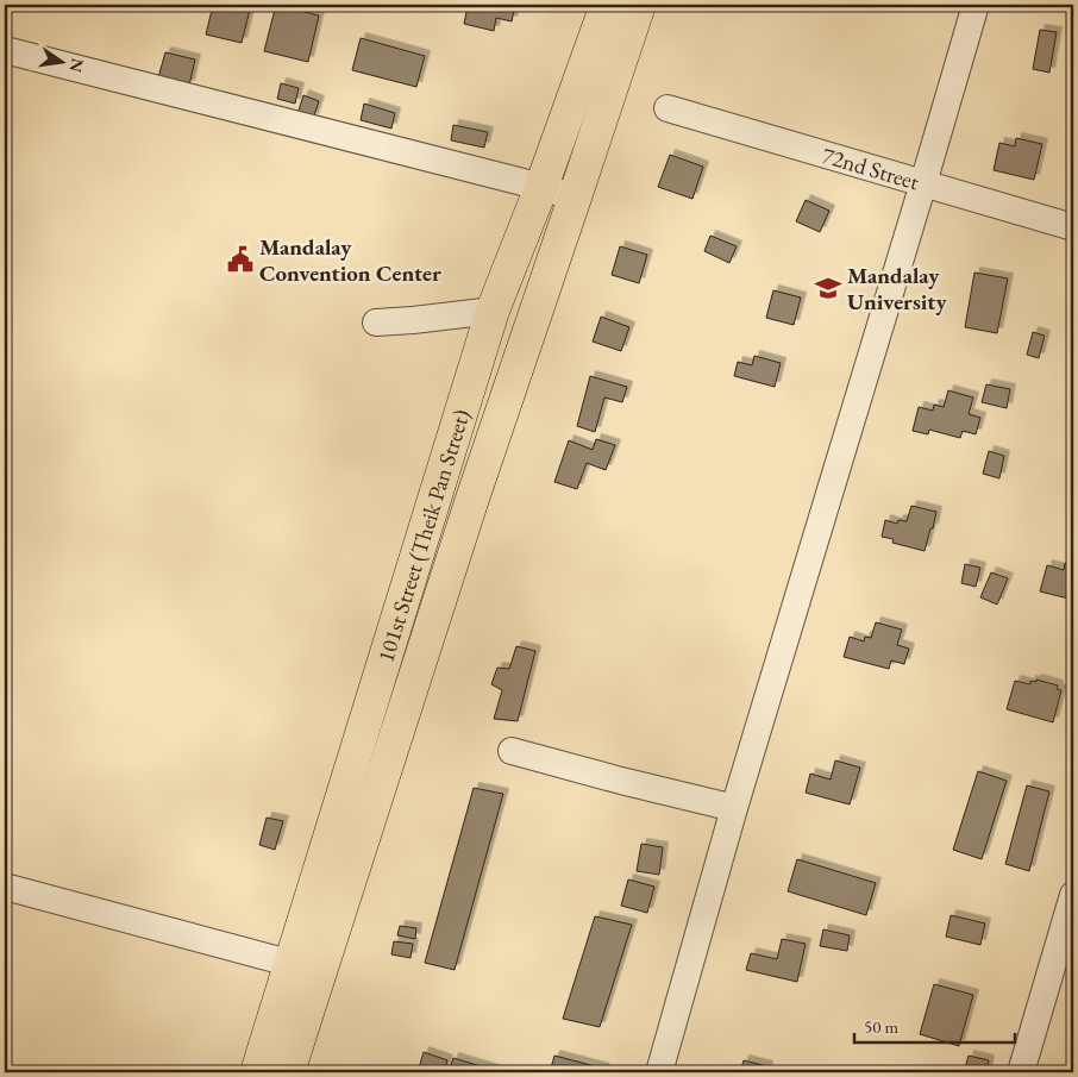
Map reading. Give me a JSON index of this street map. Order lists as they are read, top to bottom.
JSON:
{
  "streets": {
    "main road": ["101st Street (Theik Pan Street)"],
    "lane": ["72nd Street"]
  },
  "places": {
    "public building": ["Mandalay Convention Center"],
    "school or university": ["Mandalay University"]
  },
  "scale_bar": "50 m",
  "north": "right"
}
